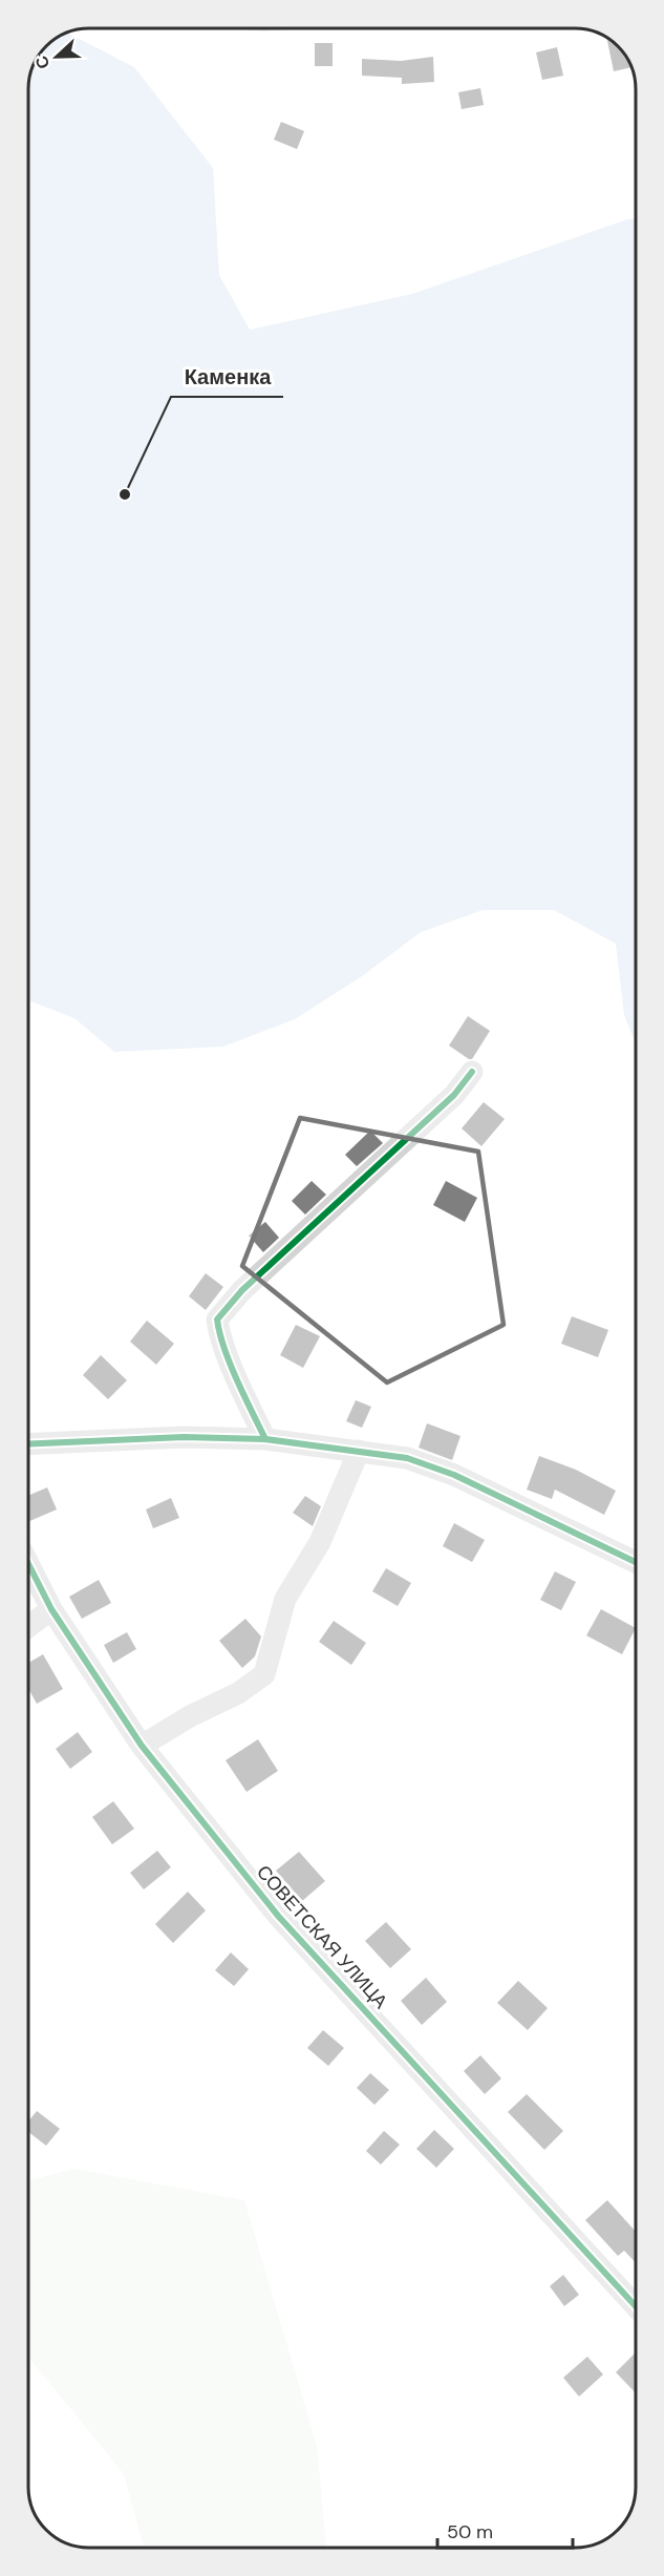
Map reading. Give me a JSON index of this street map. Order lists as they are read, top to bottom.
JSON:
{
  "streets": {
    "street": ["СОВЕТСКАЯ УЛИЦА"]
  },
  "places": ["Каменка"],
  "scale_bar": "50 m",
  "north": "left"
}
